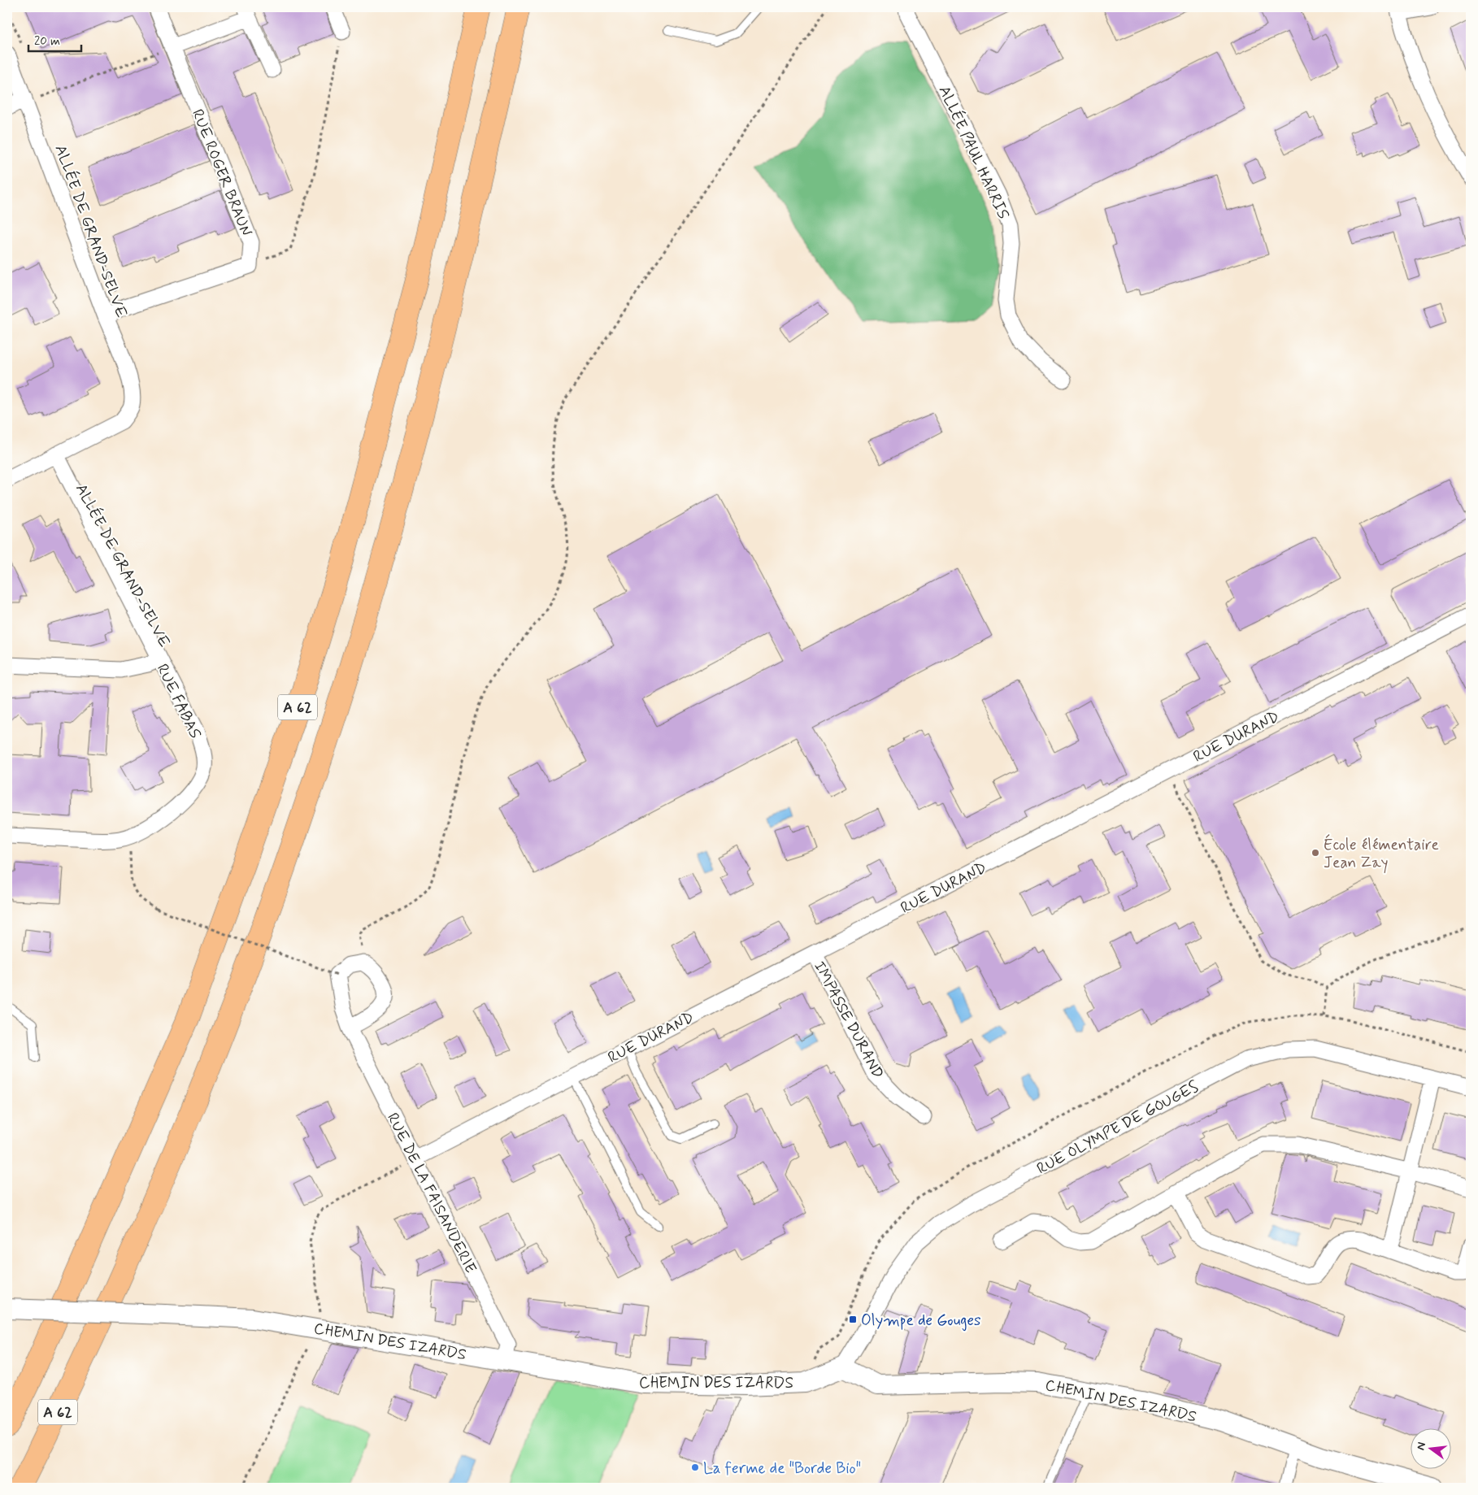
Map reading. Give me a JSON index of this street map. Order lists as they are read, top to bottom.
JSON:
{
  "streets": {
    "highway": ["A 62"],
    "street": [
      "ALLÉE PAUL HARRIS",
      "RUE ROGER BRAUN",
      "ALLÉE DE GRAND-SELVE",
      "RUE FABAS",
      "RUE DURAND",
      "IMPASSE DURAND",
      "RUE OLYMPE DE GOUGES",
      "RUE DE LA FAISANDERIE",
      "CHEMIN DES IZARDS"
    ]
  },
  "crossings": [
    ["ALLÉE DE GRAND-SELVE", "RUE FABAS"],
    ["RUE DURAND", "IMPASSE DURAND"],
    ["RUE DURAND", "RUE DE LA FAISANDERIE"],
    ["RUE OLYMPE DE GOUGES", "CHEMIN DES IZARDS"],
    ["RUE DE LA FAISANDERIE", "CHEMIN DES IZARDS"]
  ],
  "places": {
    "other": ["École élémentaire Jean Zay", "La ferme de \"Borde Bio\""],
    "transit": ["Olympe de Gouges"]
  },
  "scale_bar": "20 m",
  "north": "left"
}
